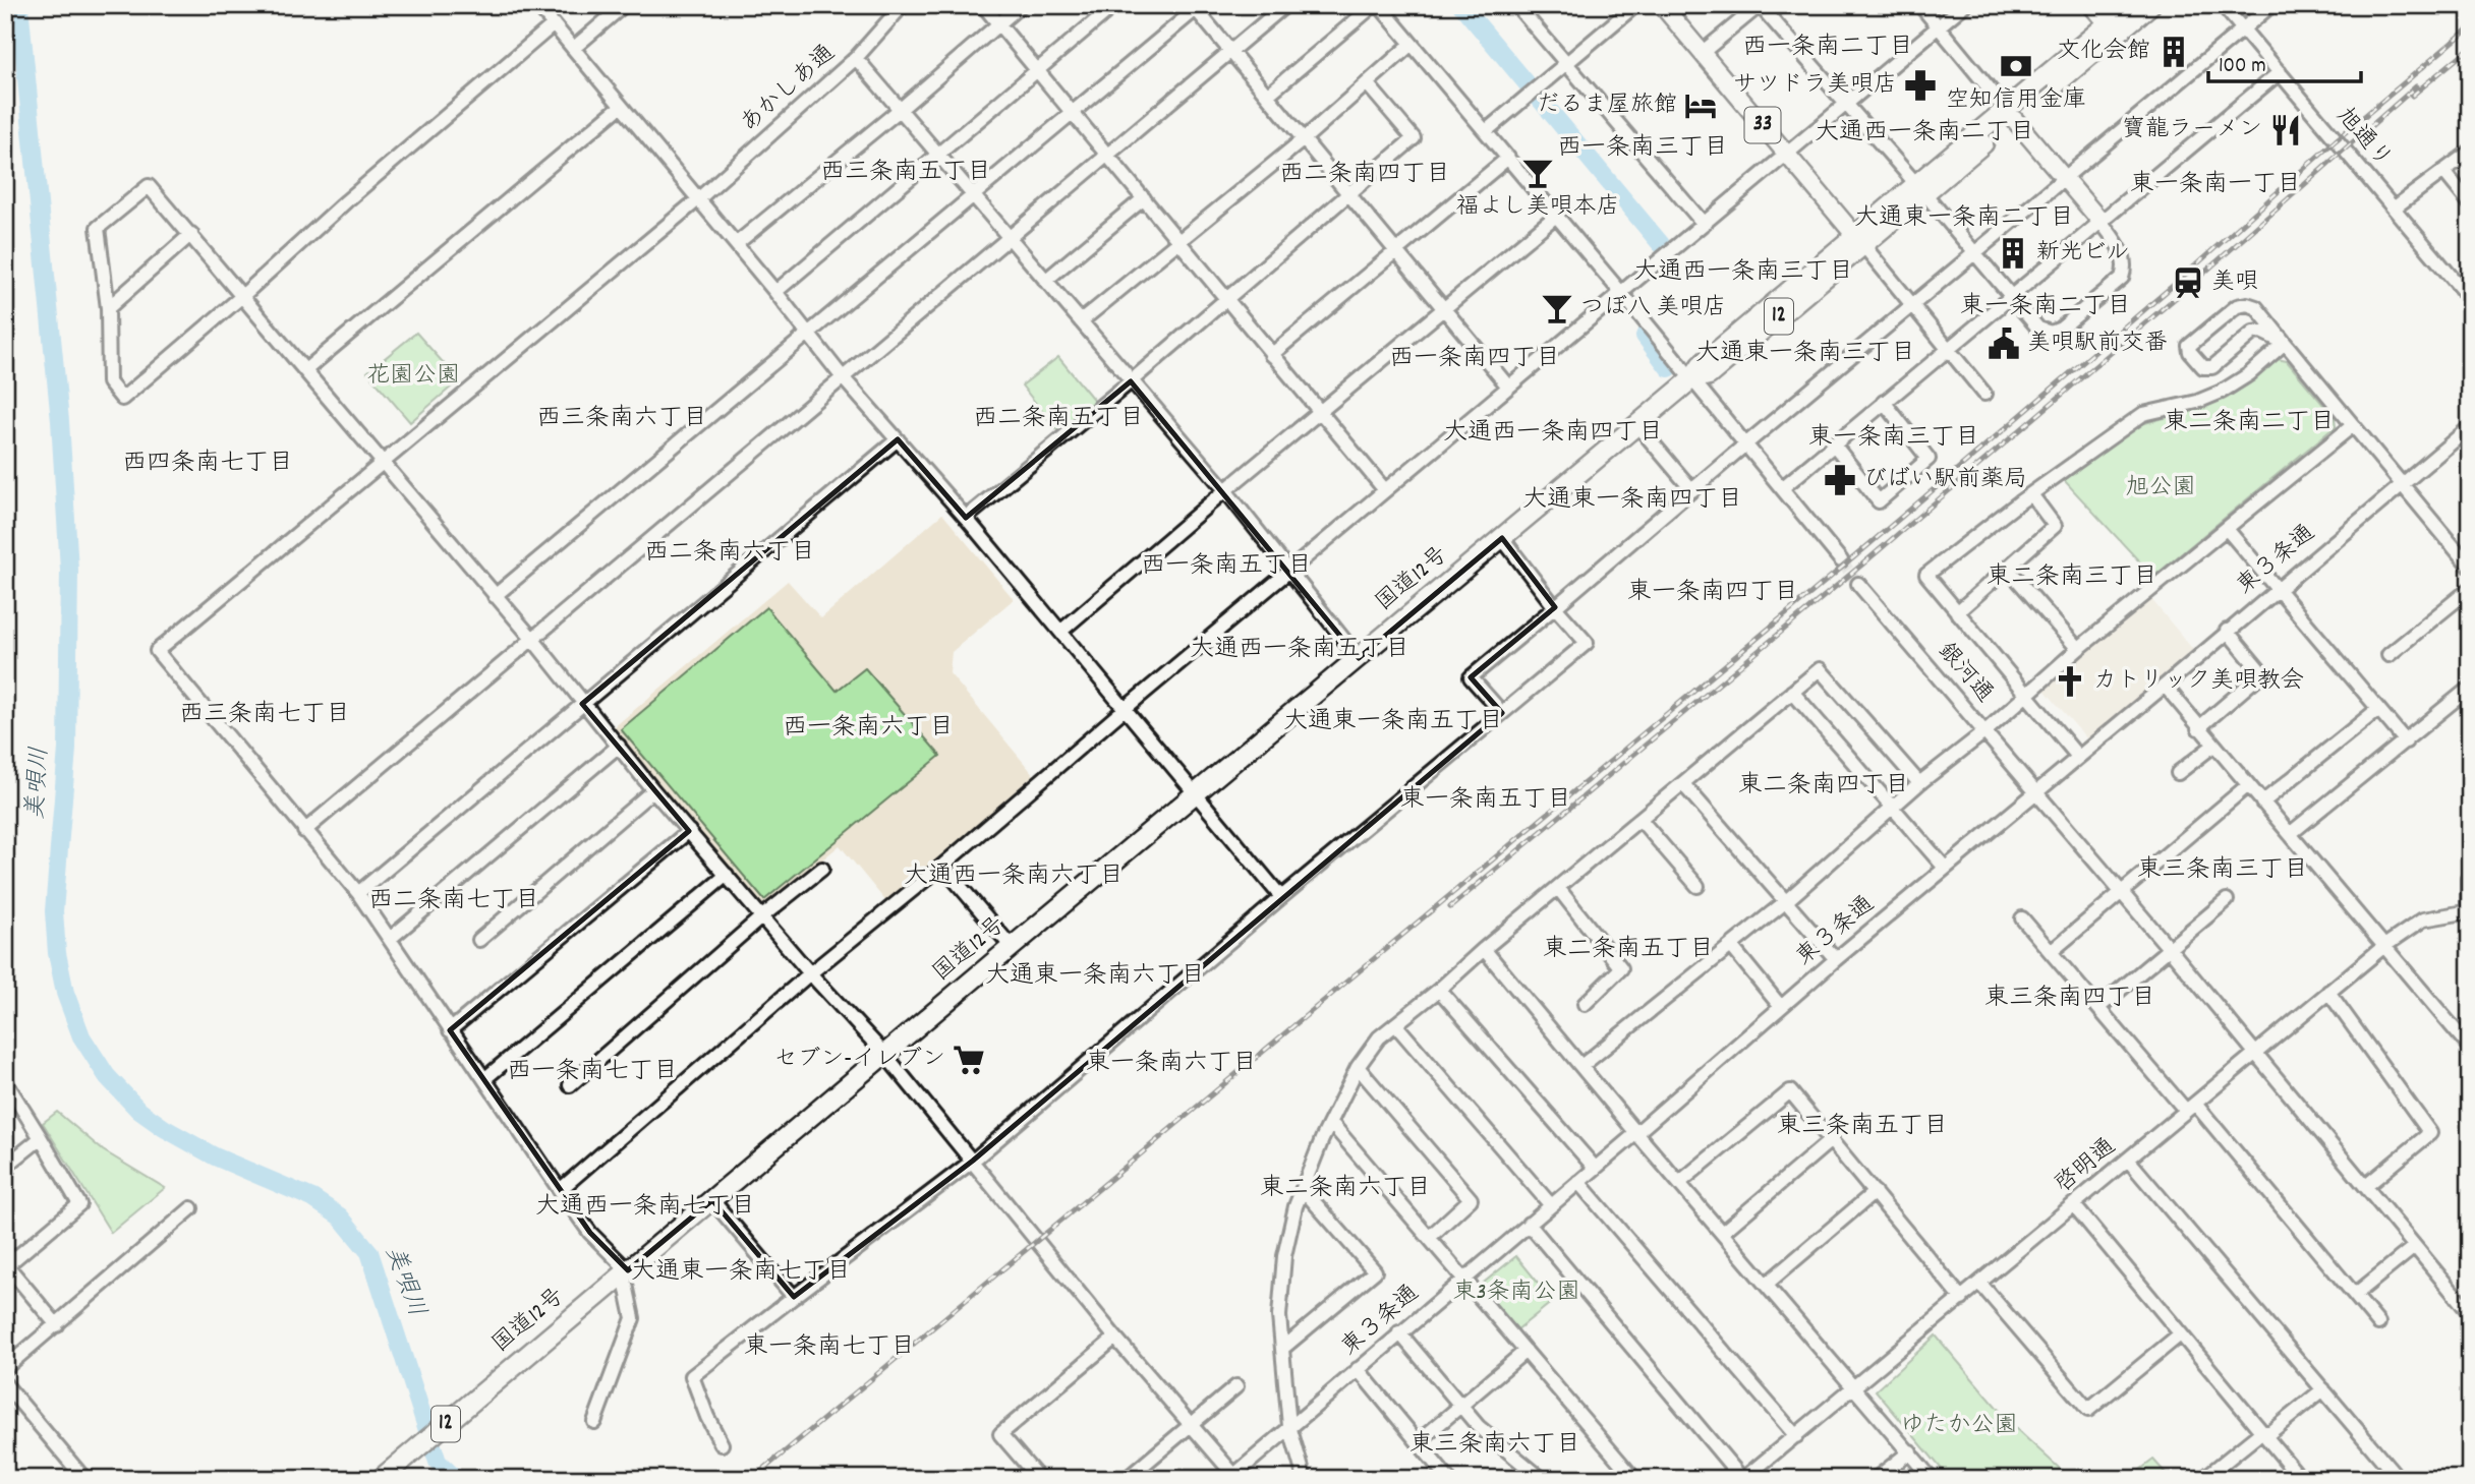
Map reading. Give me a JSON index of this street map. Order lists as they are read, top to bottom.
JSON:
{
  "streets": {
    "highway": ["12", "国道12号"],
    "main road": ["33"],
    "street": [
      "あかしあ通",
      "旭通り",
      "東３条通",
      "銀河通",
      "啓明通"
    ]
  },
  "crossings": [
    ["33", "国道12号"],
    ["東３条通", "銀河通"],
    ["銀河通", "啓明通"]
  ],
  "districts": [
    "西一条南二丁目",
    "大通西一条南二丁目",
    "西一条南三丁目",
    "西三条南五丁目",
    "西二条南四丁目",
    "東一条南一丁目",
    "大通東一条南二丁目",
    "大通西一条南三丁目",
    "東一条南二丁目",
    "大通東一条南三丁目",
    "西一条南四丁目",
    "西三条南六丁目",
    "西二条南五丁目",
    "東二条南二丁目",
    "大通西一条南四丁目",
    "東一条南三丁目",
    "西四条南七丁目",
    "大通東一条南四丁目",
    "西二条南六丁目",
    "西一条南五丁目",
    "東二条南三丁目",
    "東一条南四丁目",
    "大通西一条南五丁目",
    "西三条南七丁目",
    "大通東一条南五丁目",
    "西一条南六丁目",
    "東二条南四丁目",
    "東一条南五丁目",
    "東三条南三丁目",
    "大通西一条南六丁目",
    "西二条南七丁目",
    "東二条南五丁目",
    "大通東一条南六丁目",
    "東三条南四丁目",
    "東一条南六丁目",
    "西一条南七丁目",
    "東三条南五丁目",
    "東二条南六丁目",
    "大通西一条南七丁目",
    "大通東一条南七丁目",
    "東一条南七丁目",
    "東三条南六丁目"
  ],
  "water": ["美唄川"],
  "parks": [
    "花園公園",
    "旭公園",
    "東3条南公園",
    "ゆたか公園"
  ],
  "places": {
    "building": ["文化会館", "新光ビル"],
    "bank": ["空知信用金庫"],
    "pharmacy": ["サツドラ美唄店", "びばい駅前薬局"],
    "hotel": ["だるま屋旅館"],
    "restaurant": ["寶龍ラーメン"],
    "bar": ["福よし美唄本店", "つぼ八 美唄店"],
    "station": ["美唄"],
    "public building": ["美唄駅前交番"],
    "church": ["カトリック美唄教会"],
    "supermarket": ["セブン-イレブン"]
  },
  "scale_bar": "100 m"
}
